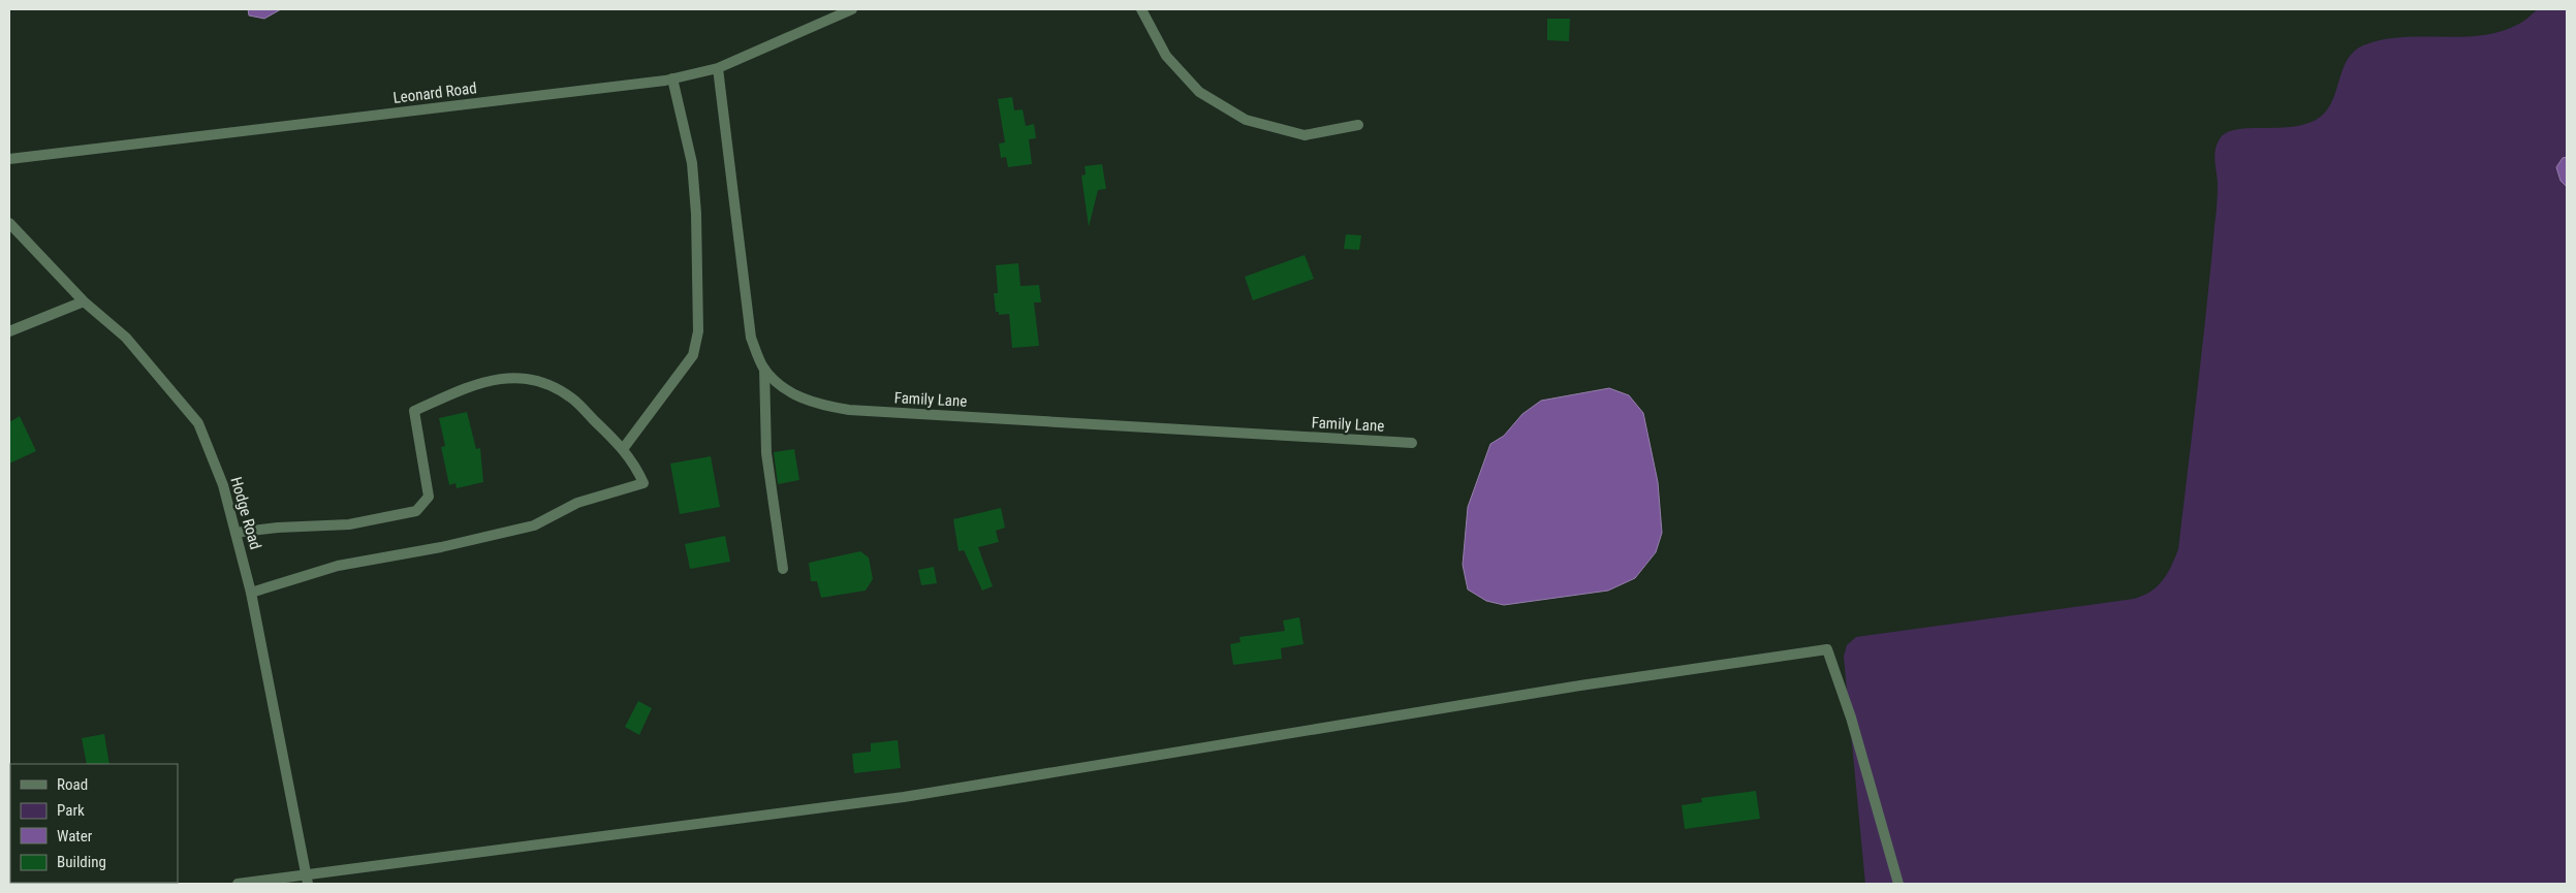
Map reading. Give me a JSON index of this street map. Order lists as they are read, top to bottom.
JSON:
{
  "streets": {
    "street": ["Leonard Road", "Family Lane", "Hodge Road"]
  },
  "crossings": [
    ["Leonard Road", "Family Lane"]
  ],
  "legend": [
    "Road",
    "Park",
    "Water",
    "Building"
  ]
}
